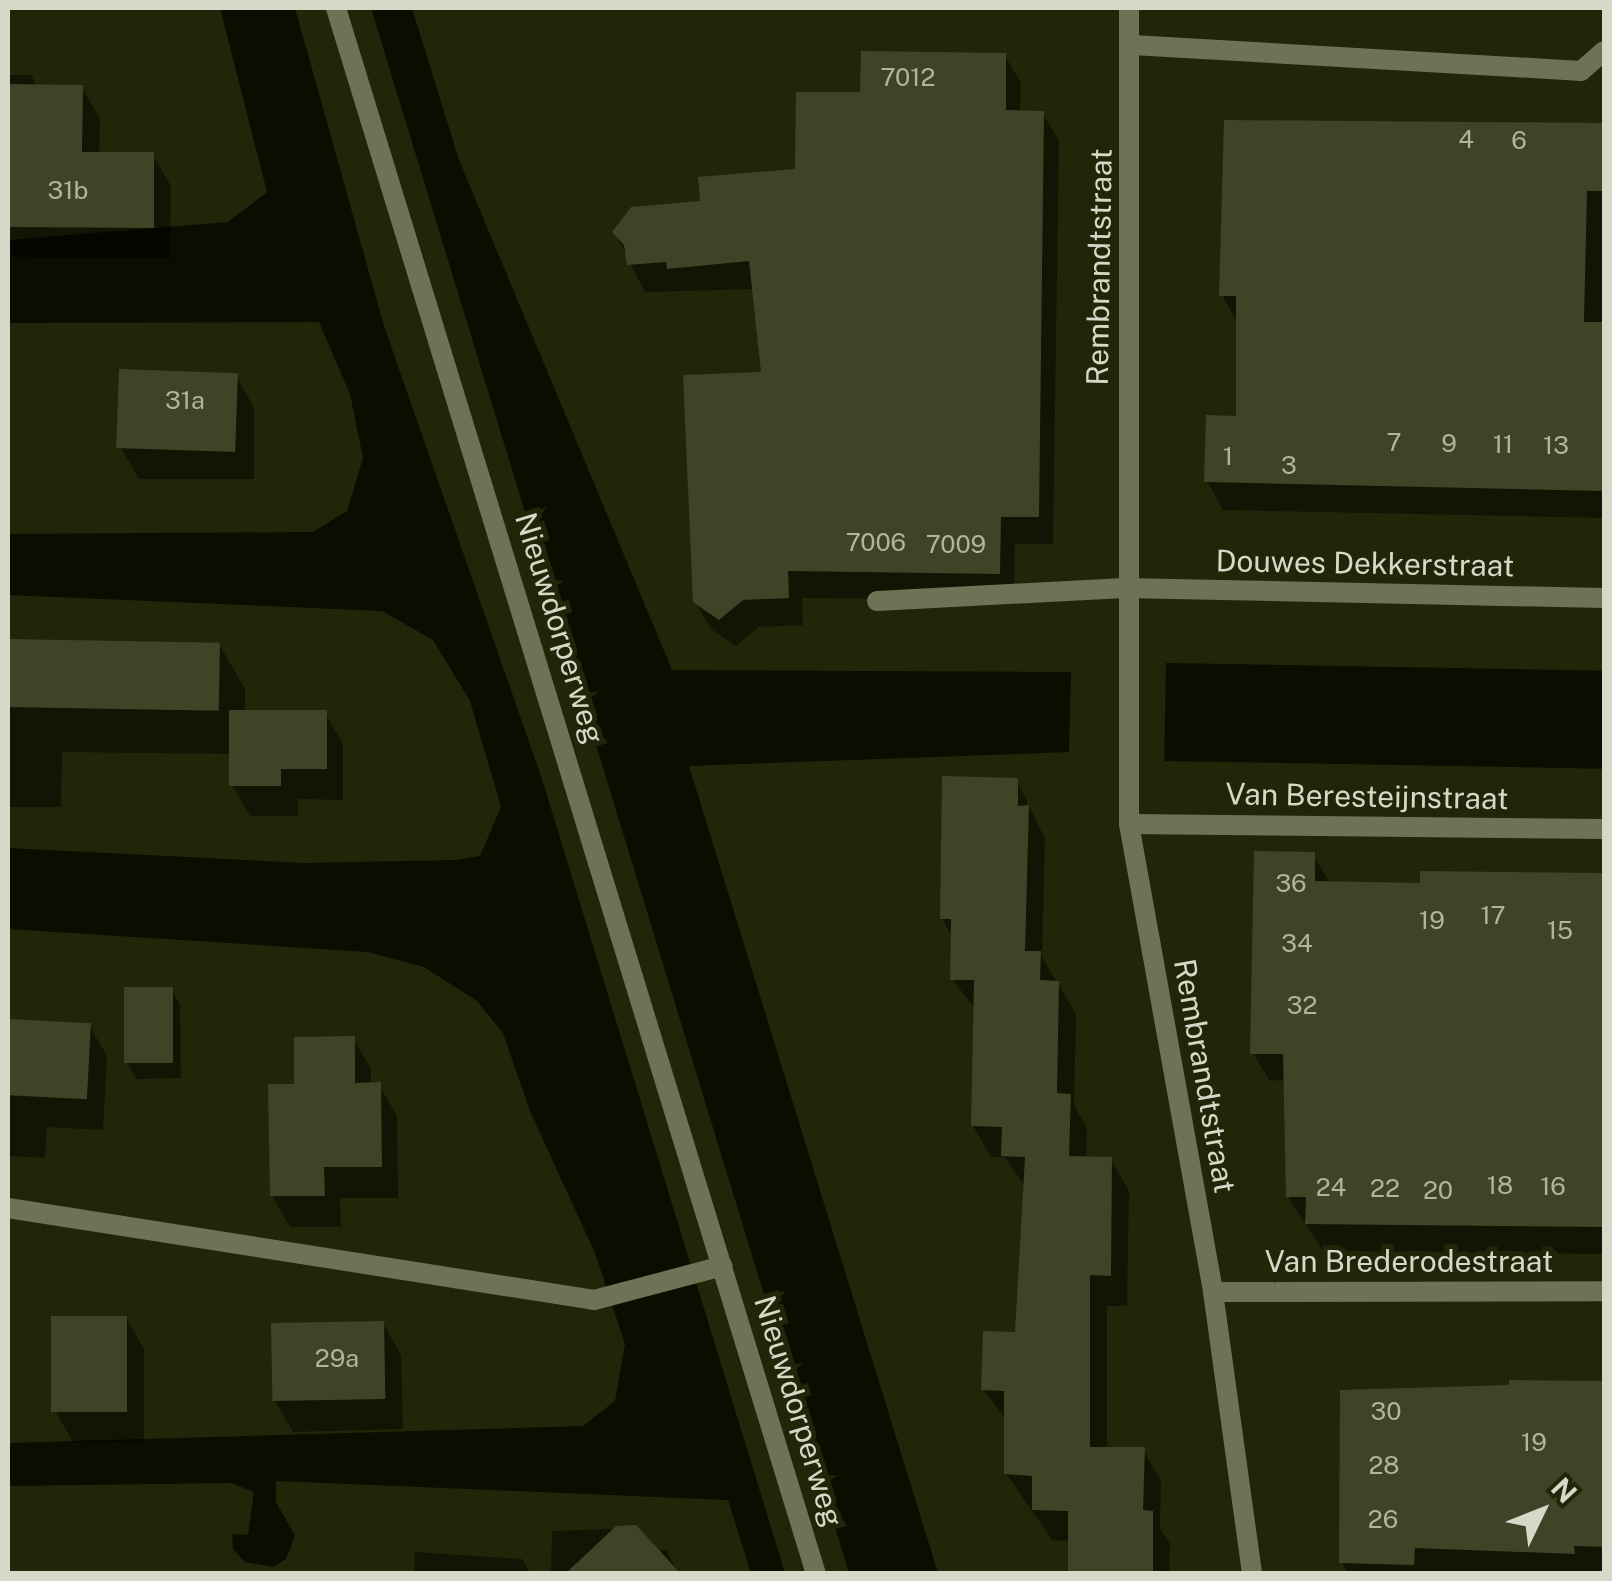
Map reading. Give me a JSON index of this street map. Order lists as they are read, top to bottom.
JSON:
{
  "streets": {
    "street": [
      "Rembrandtstraat",
      "Douwes Dekkerstraat",
      "Nieuwdorperweg",
      "Van Beresteijnstraat",
      "Van Brederodestraat"
    ]
  },
  "crossings": [
    ["Rembrandtstraat", "Douwes Dekkerstraat"],
    ["Rembrandtstraat", "Van Beresteijnstraat"],
    ["Rembrandtstraat", "Van Brederodestraat"]
  ],
  "house_numbers": [
    "7012",
    "4",
    "6",
    "31b",
    "31a",
    "7",
    "9",
    "11",
    "13",
    "1",
    "3",
    "7006",
    "7009",
    "36",
    "17",
    "19",
    "15",
    "34",
    "32",
    "18",
    "16",
    "24",
    "22",
    "20",
    "29a",
    "30",
    "19",
    "28",
    "26"
  ],
  "north": "top right"
}
